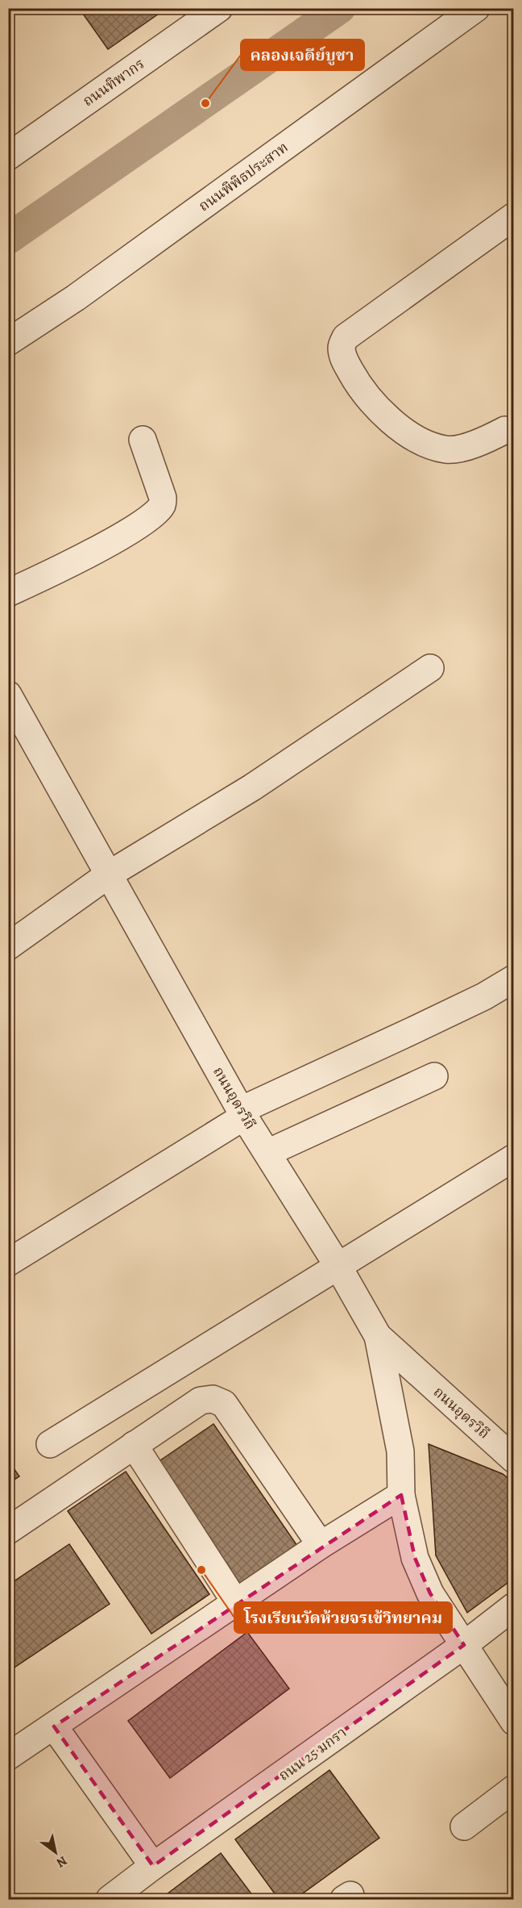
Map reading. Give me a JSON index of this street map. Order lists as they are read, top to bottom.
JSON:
{
  "streets": {
    "street": [
      "ถนนทิพากร",
      "ถนนพิพิธประสาท",
      "ถนนอุดรวิถี",
      "ถนน 25 มกรา"
    ]
  },
  "places": ["คลองเจดีย์บูชา", "โรงเรียนวัดห้วยจรเข้วิทยาคม"],
  "north": "bottom right"
}
